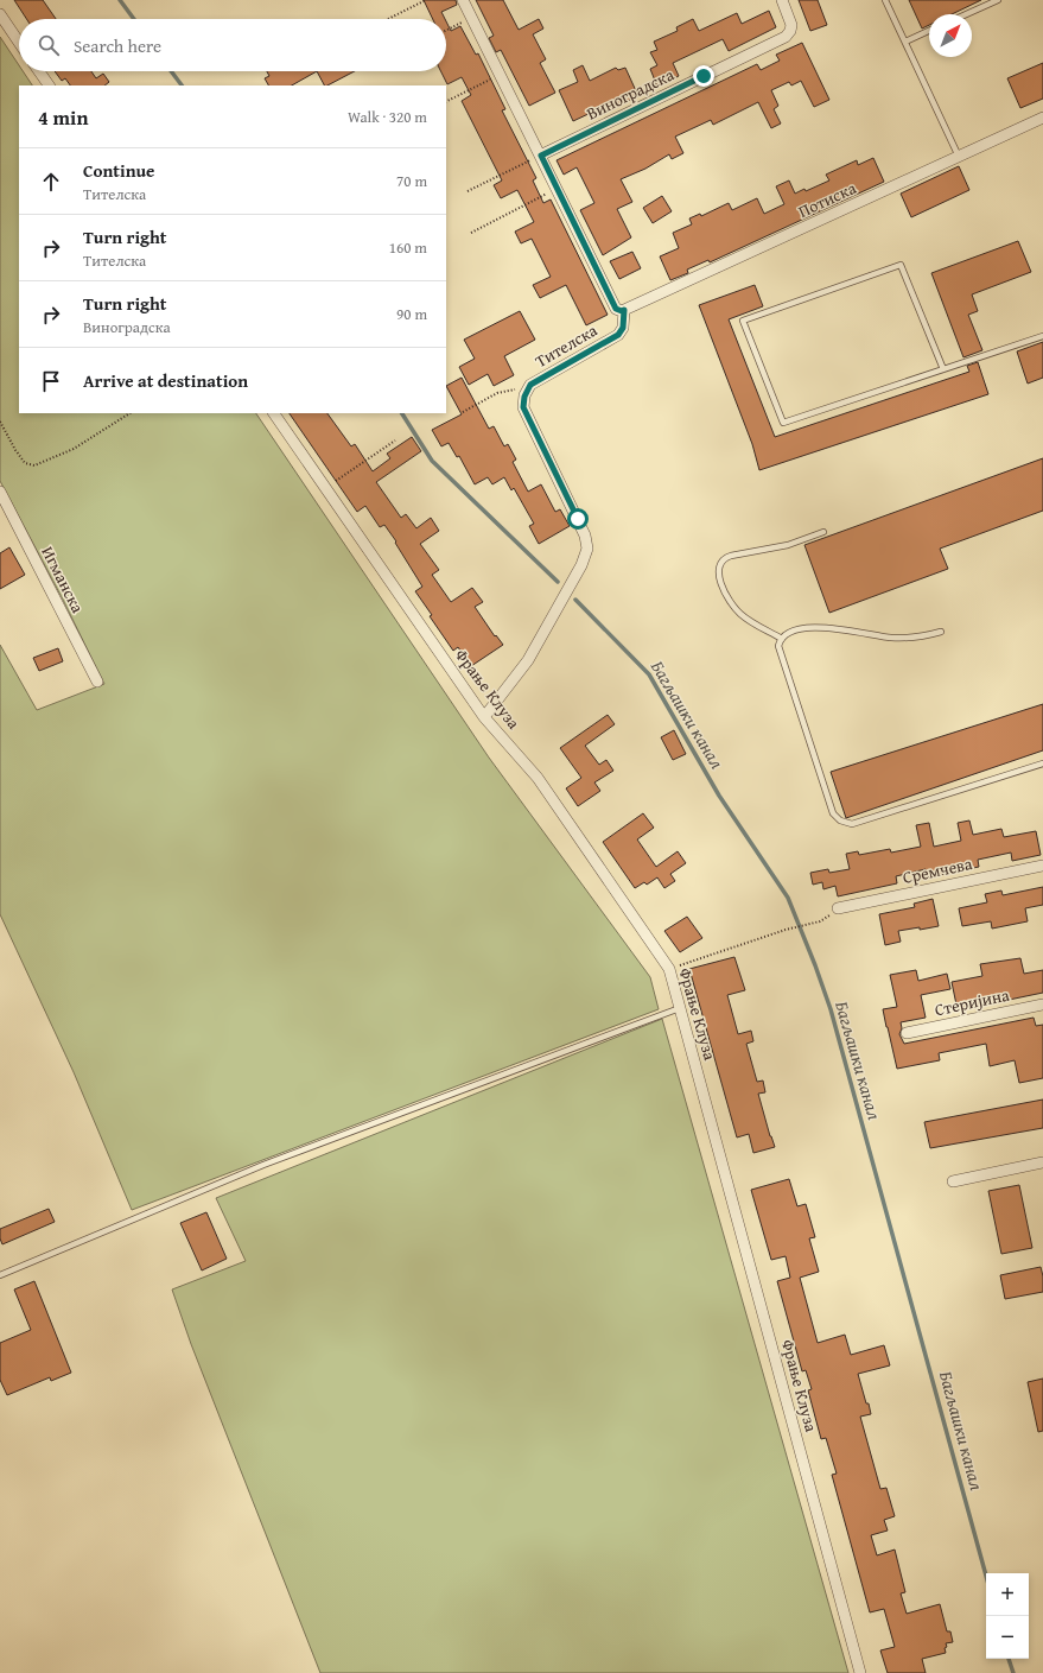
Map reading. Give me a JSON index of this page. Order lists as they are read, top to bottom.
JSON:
{
  "streets": {
    "street": [
      "Виноградска",
      "Потиска",
      "Тителска",
      "Игманска",
      "Фрање Клуза",
      "Сремчева",
      "Стеријина"
    ]
  },
  "crossings": [
    ["Потиска", "Тителска"],
    ["Тителска", "Фрање Клуза"]
  ],
  "water": ["Багљашки канал"],
  "north": "top right",
  "page": {
    "search": "Search here",
    "heading": ["4 min", "Walk · 320 m"],
    "list": [
      ["Continue", "Тителска", "70 m"],
      ["Turn right", "Тителска", "160 m"],
      ["Turn right", "Виноградска", "90 m"],
      "Arrive at destination"
    ],
    "map_buttons": ["+", "−"]
  }
}
